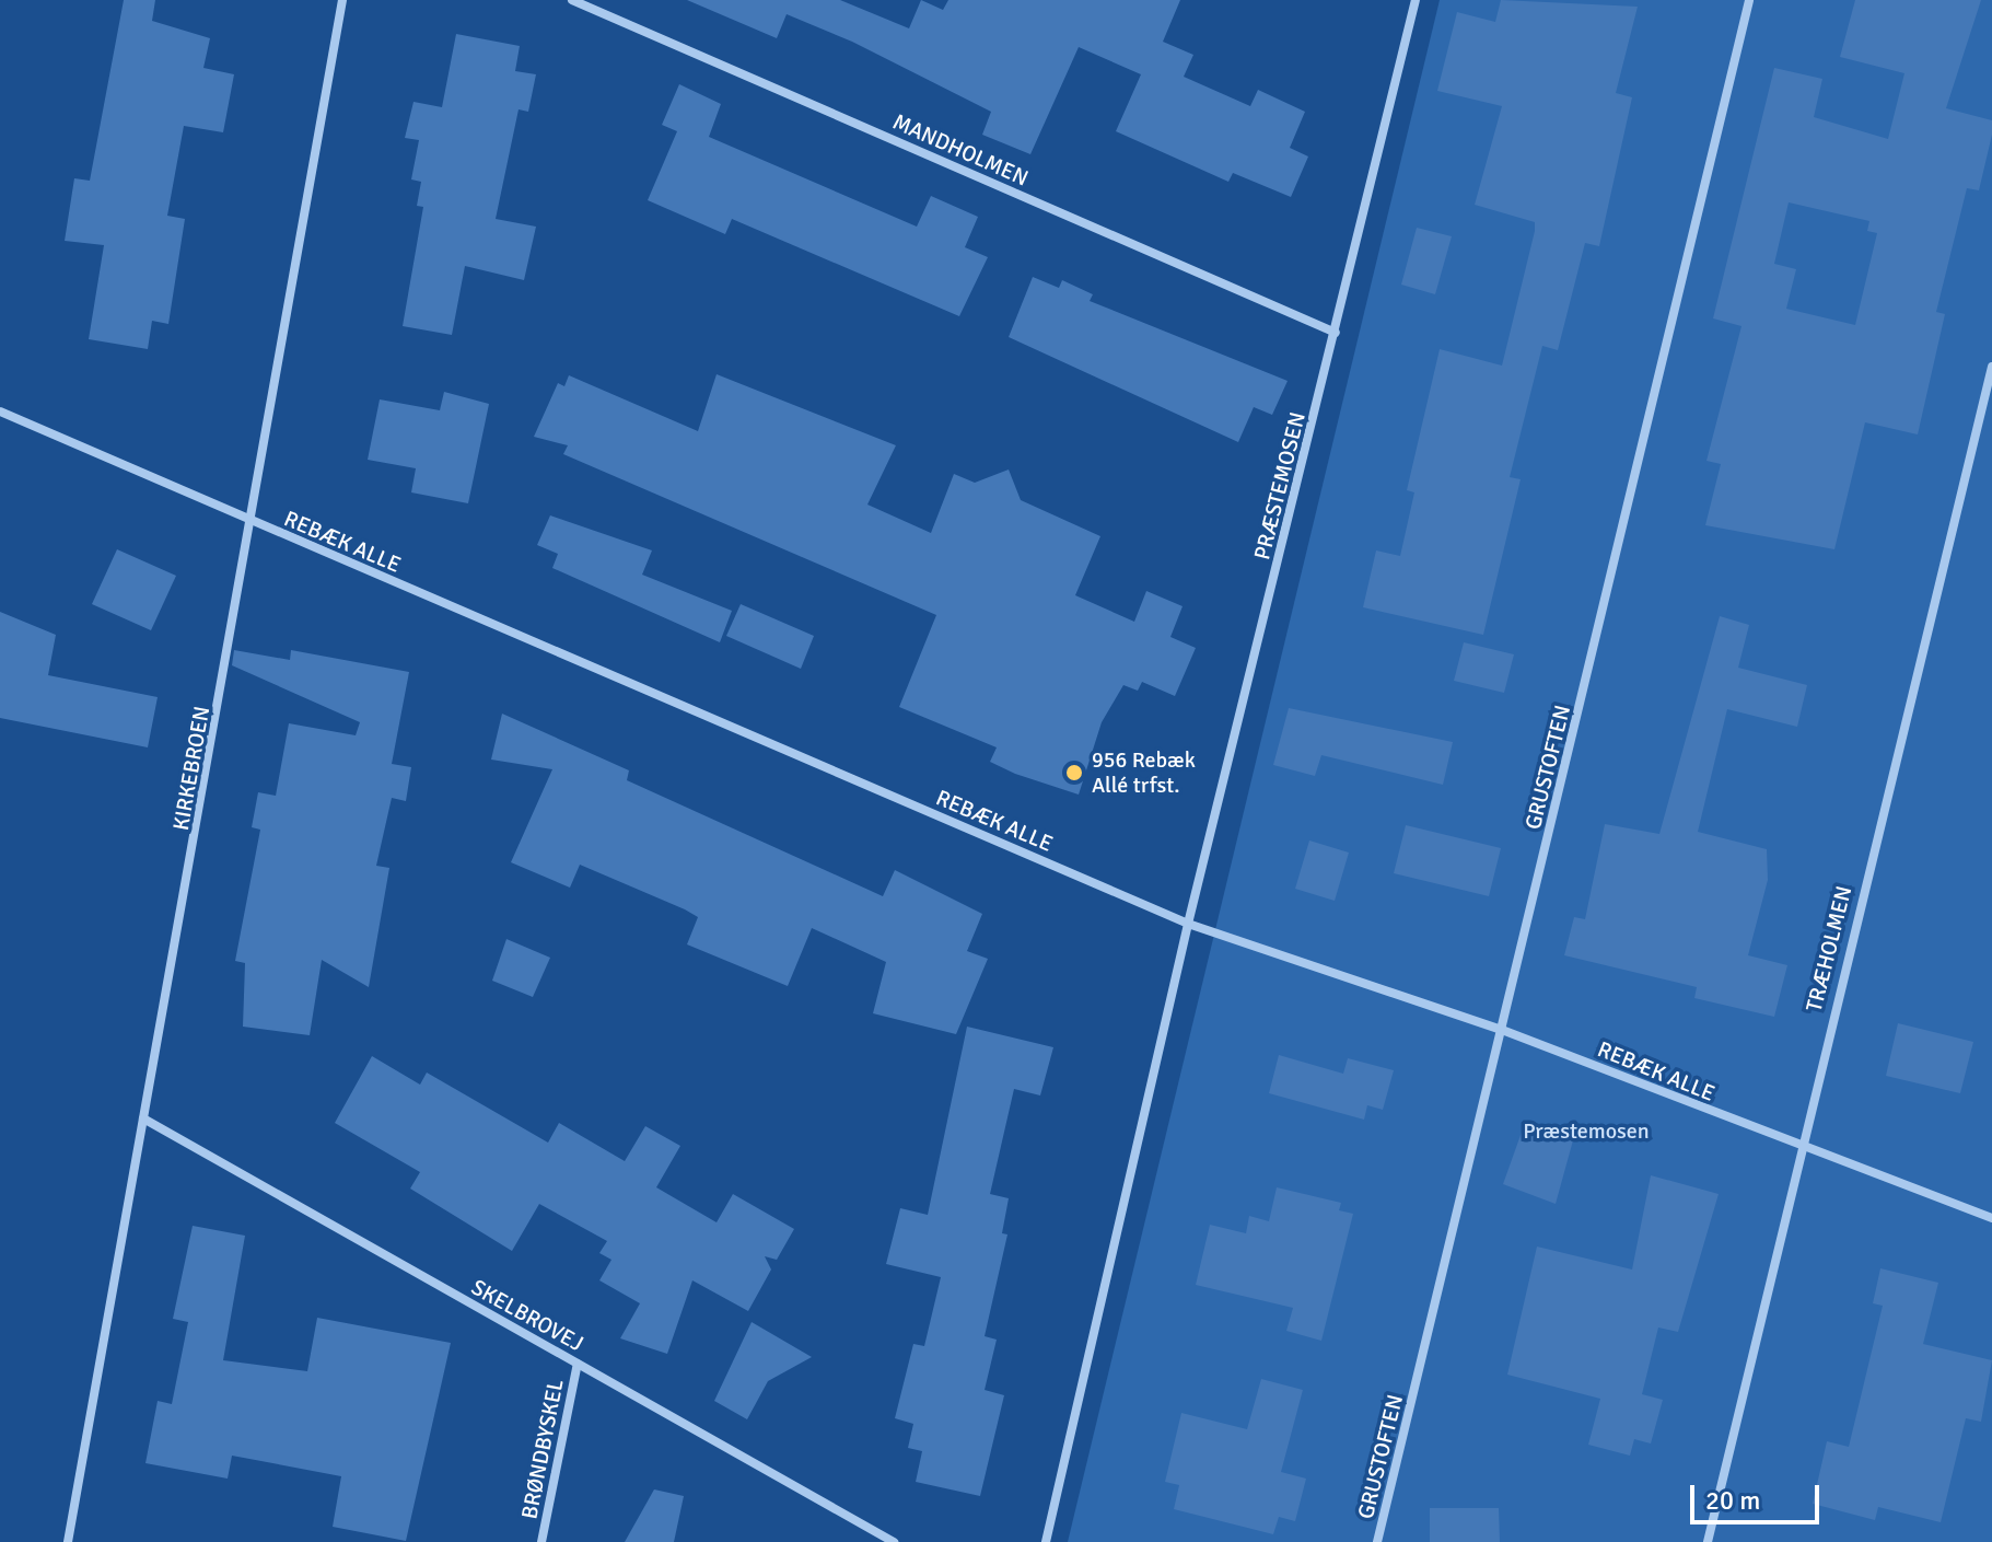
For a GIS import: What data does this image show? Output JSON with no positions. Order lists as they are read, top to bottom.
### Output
{
  "streets": {
    "street": [
      "MANDHOLMEN",
      "PRÆSTEMOSEN",
      "REBÆK ALLE",
      "GRUSTOFTEN",
      "KIRKEBROEN",
      "TRÆHOLMEN",
      "SKELBROVEJ",
      "BRØNDBYSKEL"
    ]
  },
  "crossings": [
    ["MANDHOLMEN", "PRÆSTEMOSEN"],
    ["PRÆSTEMOSEN", "REBÆK ALLE"],
    ["REBÆK ALLE", "GRUSTOFTEN"],
    ["REBÆK ALLE", "KIRKEBROEN"],
    ["REBÆK ALLE", "TRÆHOLMEN"],
    ["KIRKEBROEN", "SKELBROVEJ"],
    ["SKELBROVEJ", "BRØNDBYSKEL"]
  ],
  "parks": ["Præstemosen"],
  "places": ["956 Rebæk Allé trfst."],
  "scale_bar": "20 m"
}
